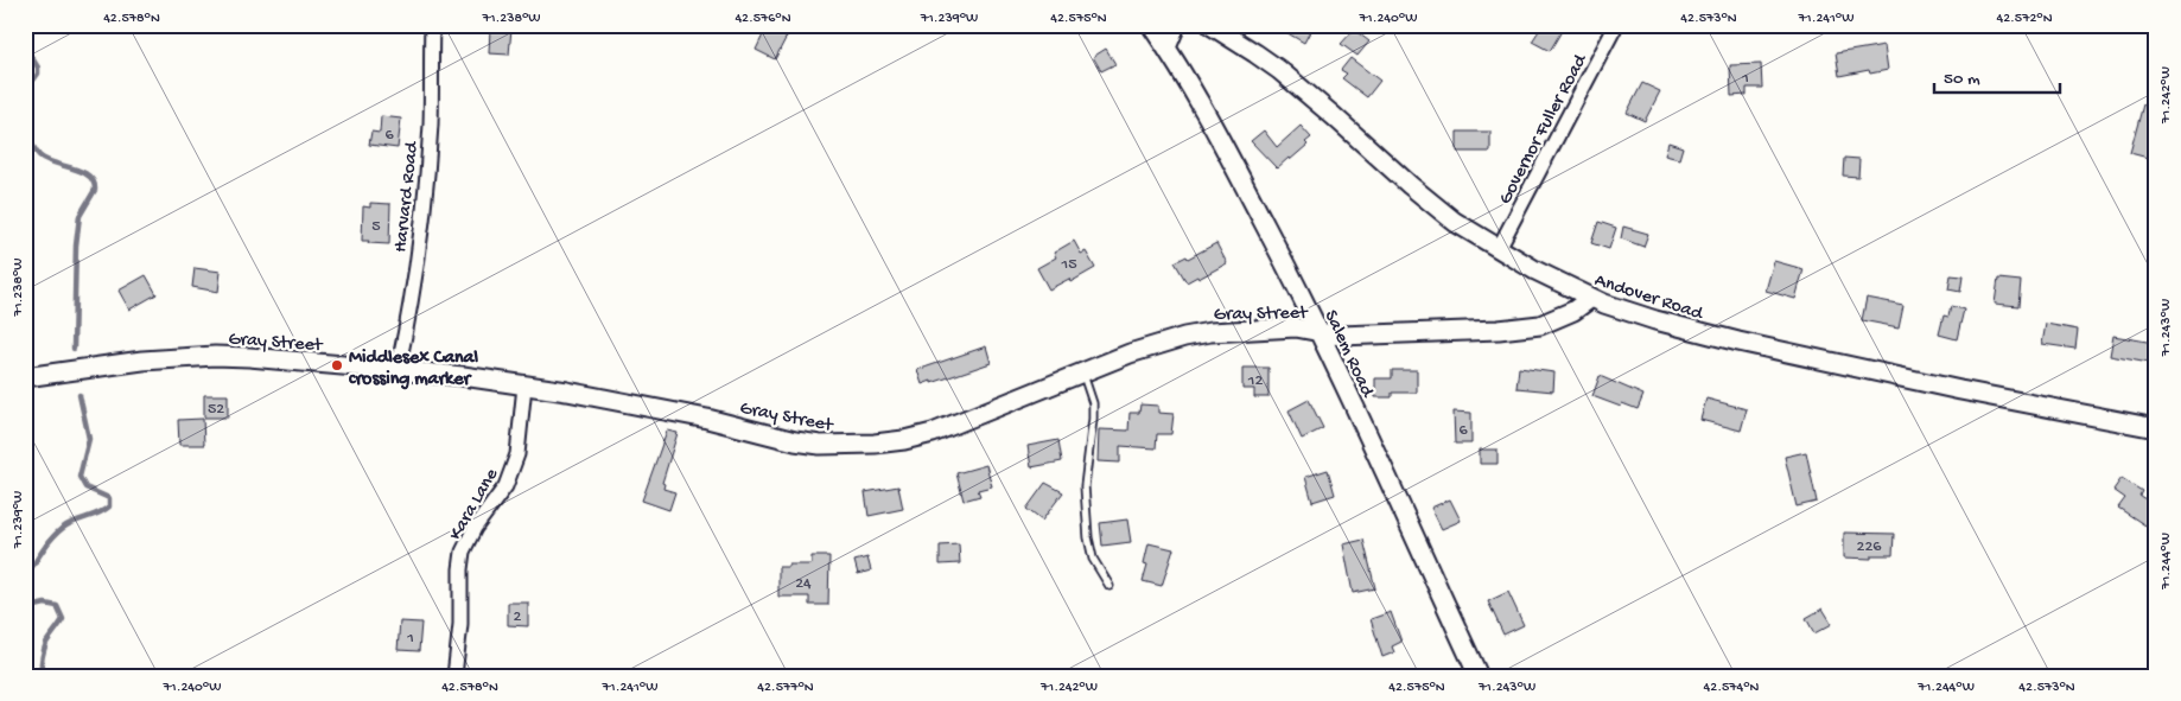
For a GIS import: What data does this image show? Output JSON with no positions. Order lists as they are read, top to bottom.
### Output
{
  "streets": {
    "main road": ["Andover Road", "Gray Street", "Salem Road"],
    "street": ["Governor Fuller Road", "Harvard Road", "Kara Lane"]
  },
  "crossings": [
    ["Governor Fuller Road", "Andover Road"],
    ["Harvard Road", "Gray Street"],
    ["Andover Road", "Gray Street"],
    ["Gray Street", "Salem Road"],
    ["Gray Street", "Kara Lane"]
  ],
  "places": ["Middlesex Canal crossing marker"],
  "house_numbers": [
    "1",
    "6",
    "5",
    "15",
    "12",
    "52",
    "6",
    "226",
    "24",
    "2",
    "1"
  ],
  "scale_bar": "50 m",
  "coordinates": [
    "42.578°N",
    "71.238°W",
    "42.576°N",
    "71.239°W",
    "42.575°N",
    "71.240°W",
    "42.573°N",
    "71.241°W",
    "42.572°N",
    "71.242°W",
    "71.243°W",
    "71.244°W",
    "42.577°N",
    "42.574°N"
  ]
}
